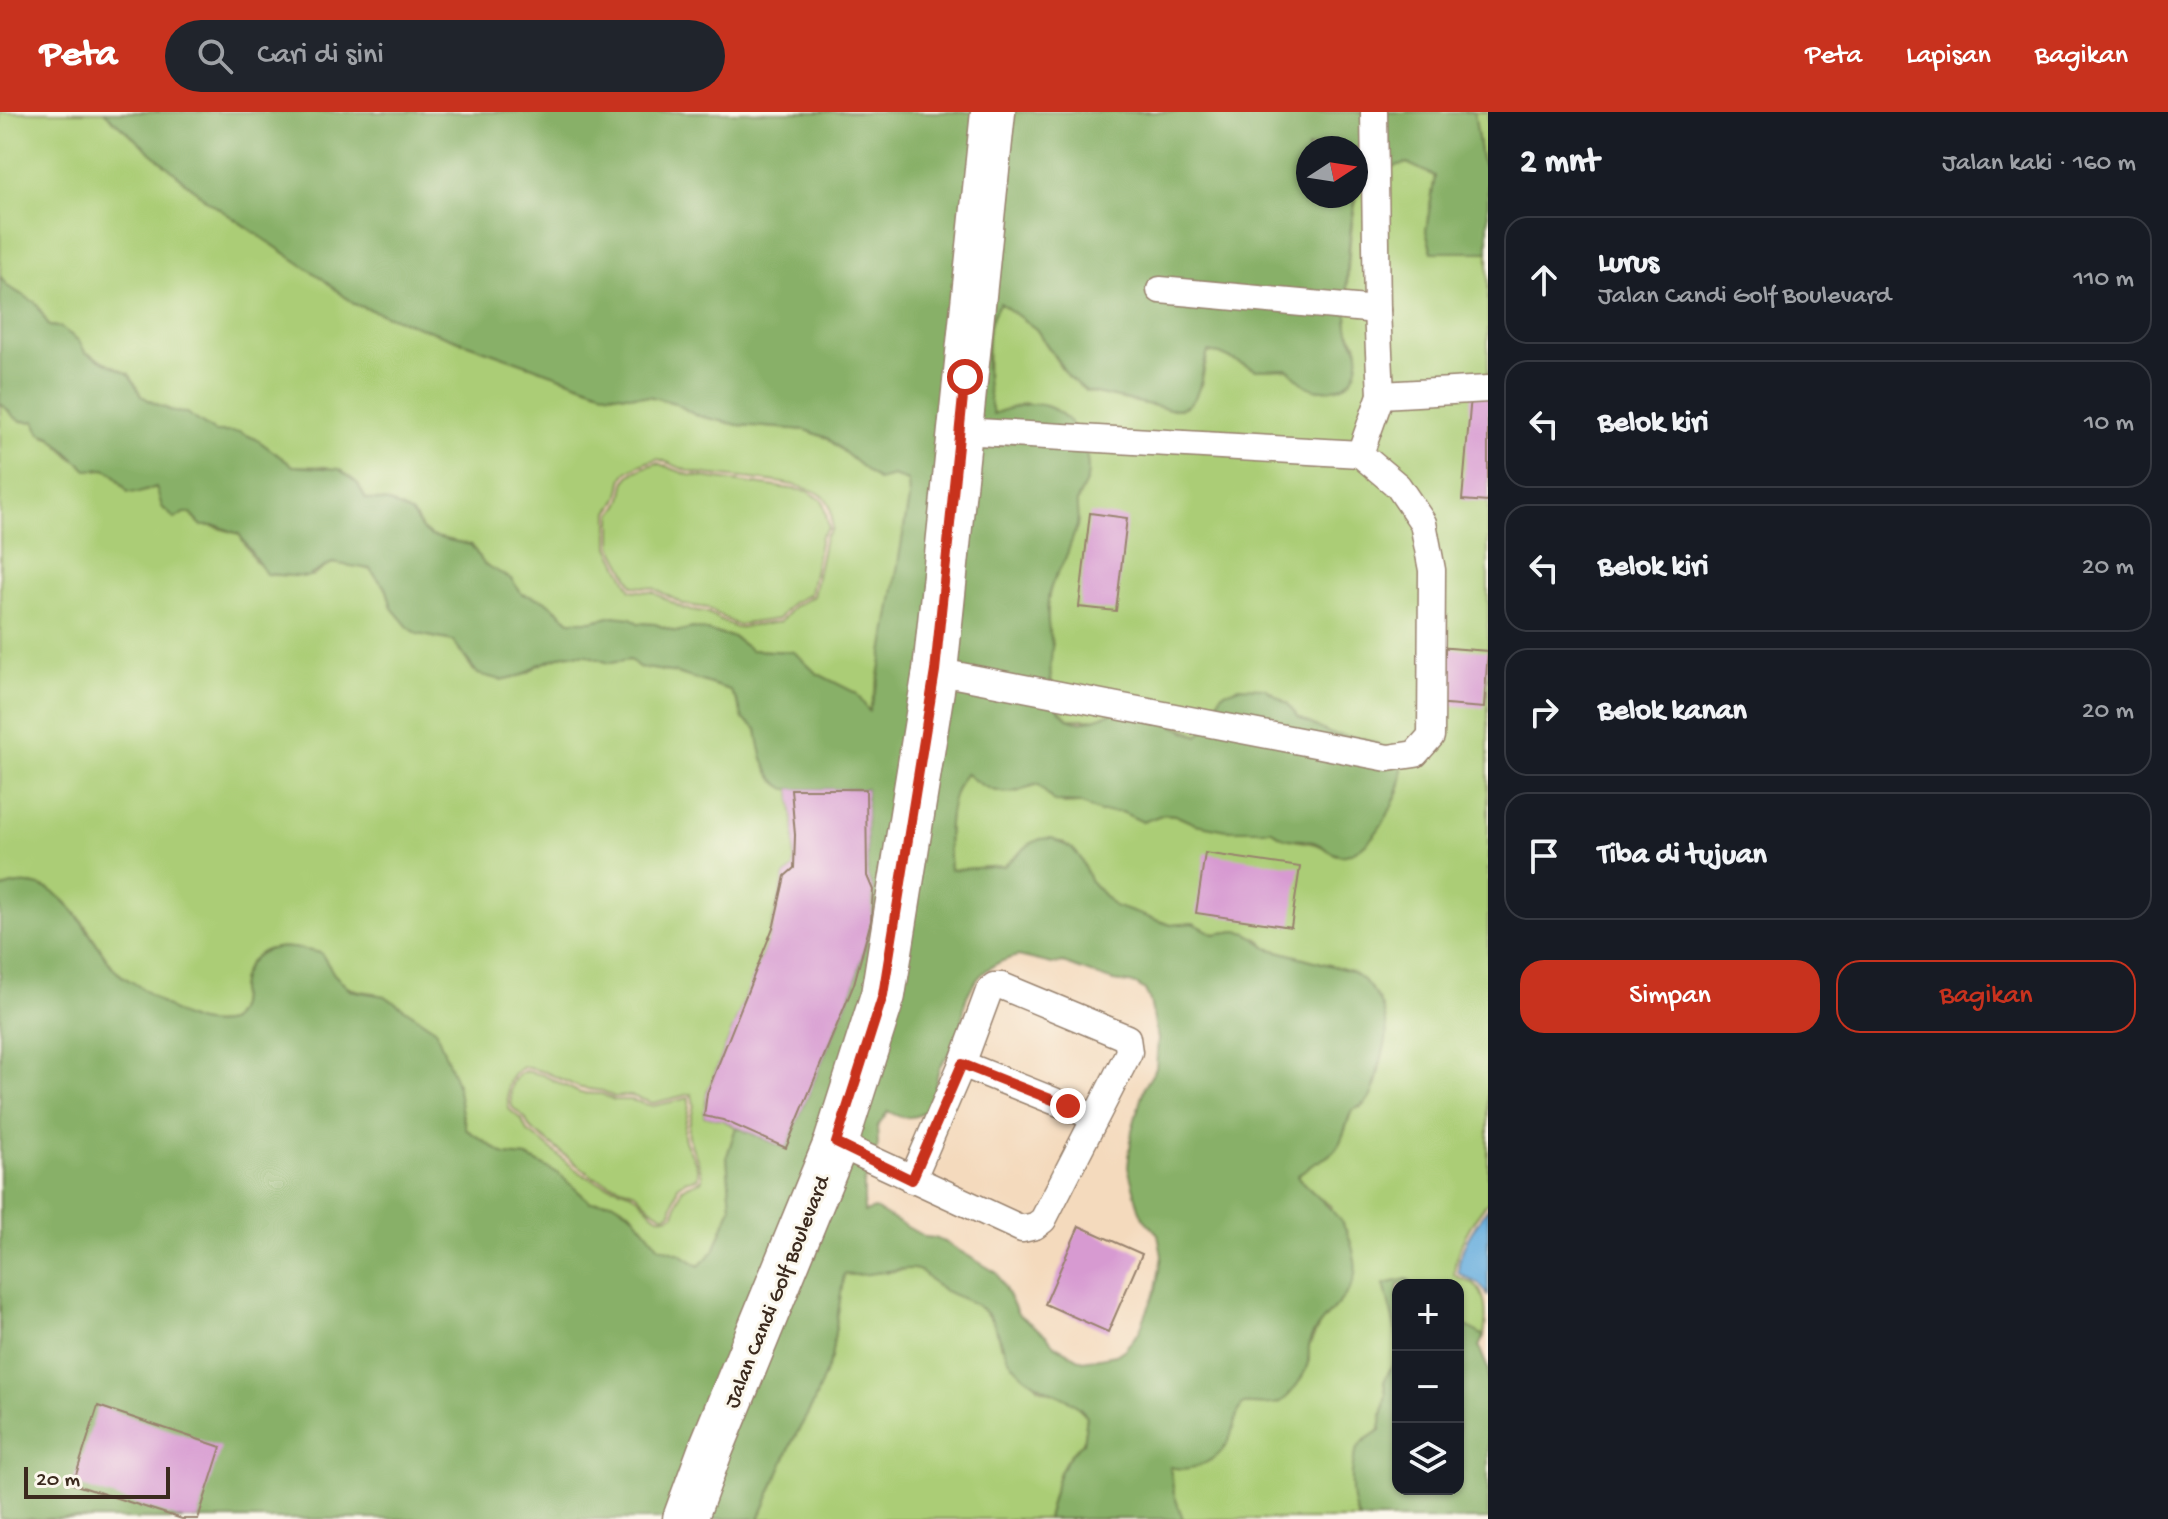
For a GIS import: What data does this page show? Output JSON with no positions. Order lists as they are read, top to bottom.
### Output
{
  "streets": {
    "street": ["Jalan Candi Golf Boulevard"]
  },
  "scale_bar": "20 m",
  "north": "right",
  "page": {
    "header": "Peta",
    "search": "Cari di sini",
    "nav": ["Peta", "Lapisan", "Bagikan"],
    "heading": ["2 mnt", "Jalan kaki · 160 m"],
    "list": [
      ["Lurus", "Jalan Candi Golf Boulevard", "110 m"],
      ["Belok kiri", "10 m"],
      ["Belok kiri", "20 m"],
      ["Belok kanan", "20 m"],
      "Tiba di tujuan"
    ],
    "buttons": ["Simpan", "Bagikan"],
    "map_buttons": ["+", "−"],
    "scale": "20 m"
  }
}
